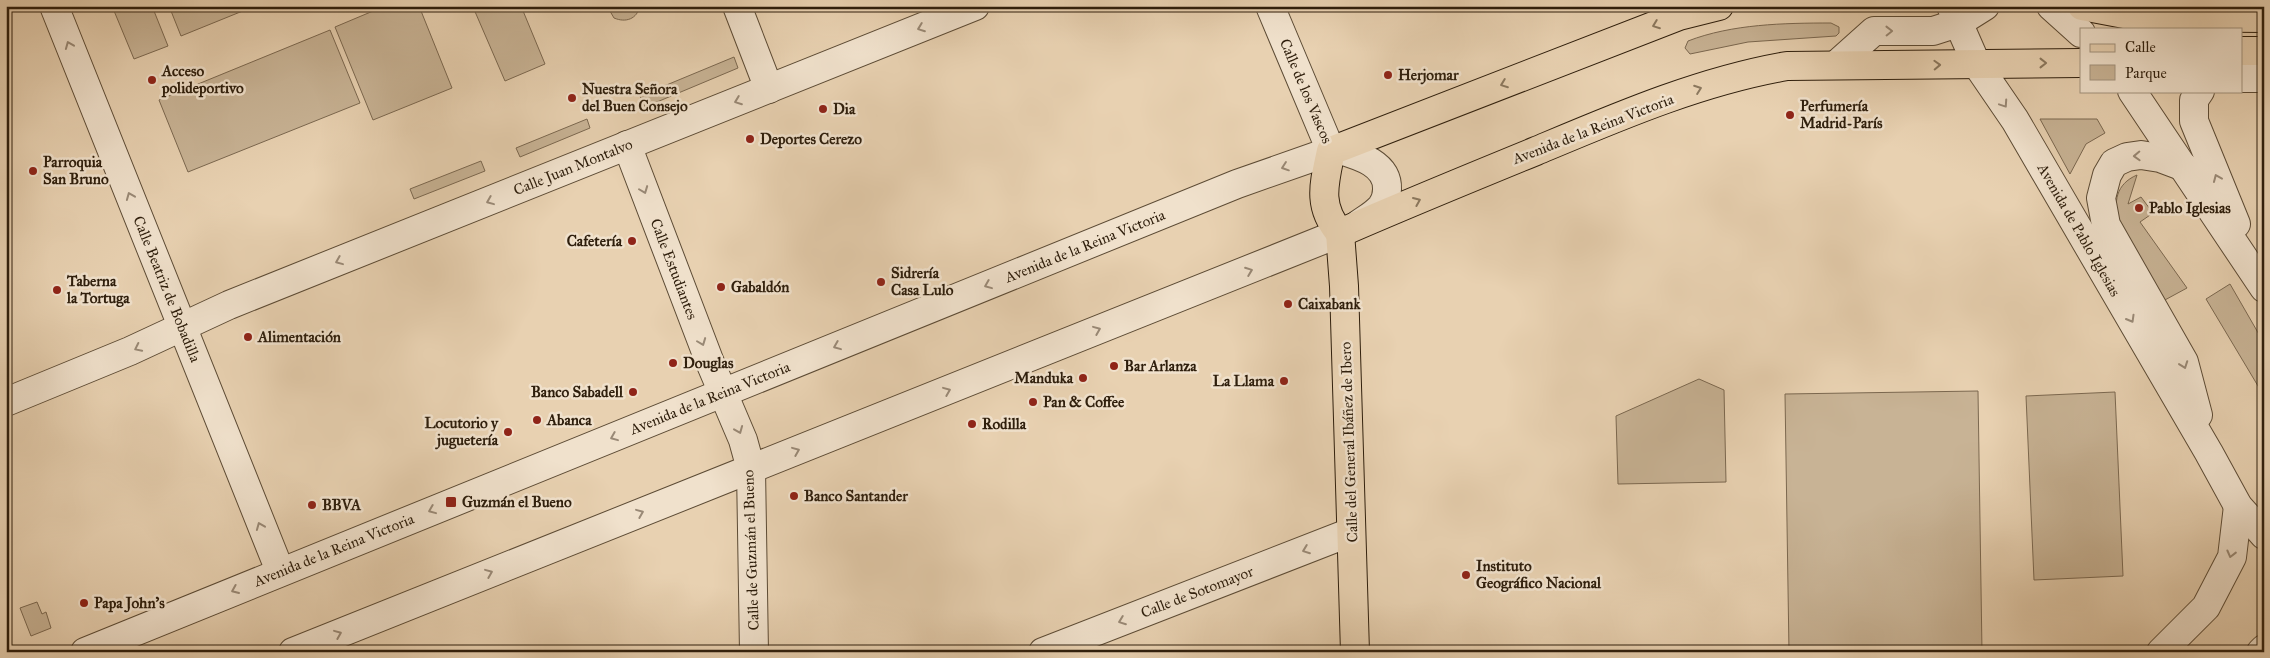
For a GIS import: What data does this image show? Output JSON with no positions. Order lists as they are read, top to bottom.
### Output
{
  "streets": {
    "main road": ["Calle de los Vascos", "Avenida de la Reina Victoria", "Calle del General Ibáñez de Ibero"],
    "street": [
      "Calle Juan Montalvo",
      "Avenida de Pablo Iglesias",
      "Calle Estudiantes",
      "Calle Beatriz de Bobadilla",
      "Calle de Guzmán el Bueno",
      "Calle de Sotomayor"
    ]
  },
  "crossings": [
    ["Calle de los Vascos", "Avenida de la Reina Victoria"],
    ["Calle de los Vascos", "Calle del General Ibáñez de Ibero"],
    ["Avenida de la Reina Victoria", "Avenida de Pablo Iglesias"],
    ["Avenida de la Reina Victoria", "Calle Estudiantes"],
    ["Avenida de la Reina Victoria", "Calle Beatriz de Bobadilla"],
    ["Avenida de la Reina Victoria", "Calle del General Ibáñez de Ibero"],
    ["Avenida de la Reina Victoria", "Calle de Guzmán el Bueno"],
    ["Calle Juan Montalvo", "Calle Estudiantes"],
    ["Calle Juan Montalvo", "Calle Beatriz de Bobadilla"],
    ["Calle Estudiantes", "Calle de Guzmán el Bueno"],
    ["Calle del General Ibáñez de Ibero", "Calle de Sotomayor"]
  ],
  "one_way": [
    "Calle Juan Montalvo",
    "Calle Estudiantes",
    "Calle Beatriz de Bobadilla",
    "Calle de Sotomayor"
  ],
  "places": {
    "other": [
      "Herjomar",
      "Acceso polideportivo",
      "Nuestra Señora del Buen Consejo",
      "Dia",
      "Perfumería Madrid-París",
      "Deportes Cerezo",
      "Parroquia San Bruno",
      "Pablo Iglesias",
      "Cafetería",
      "Sidrería Casa Lulo",
      "Gabaldón",
      "Taberna la Tortuga",
      "Caixabank",
      "Alimentación",
      "Douglas",
      "Bar Arlanza",
      "Manduka",
      "La Llama",
      "Banco Sabadell",
      "Pan & Coffee",
      "Abanca",
      "Rodilla",
      "Locutorio y juguetería",
      "Banco Santander",
      "BBVA",
      "Instituto Geográfico Nacional",
      "Papa John's"
    ],
    "transit": ["Guzmán el Bueno"]
  },
  "legend": ["Calle", "Parque"]
}
